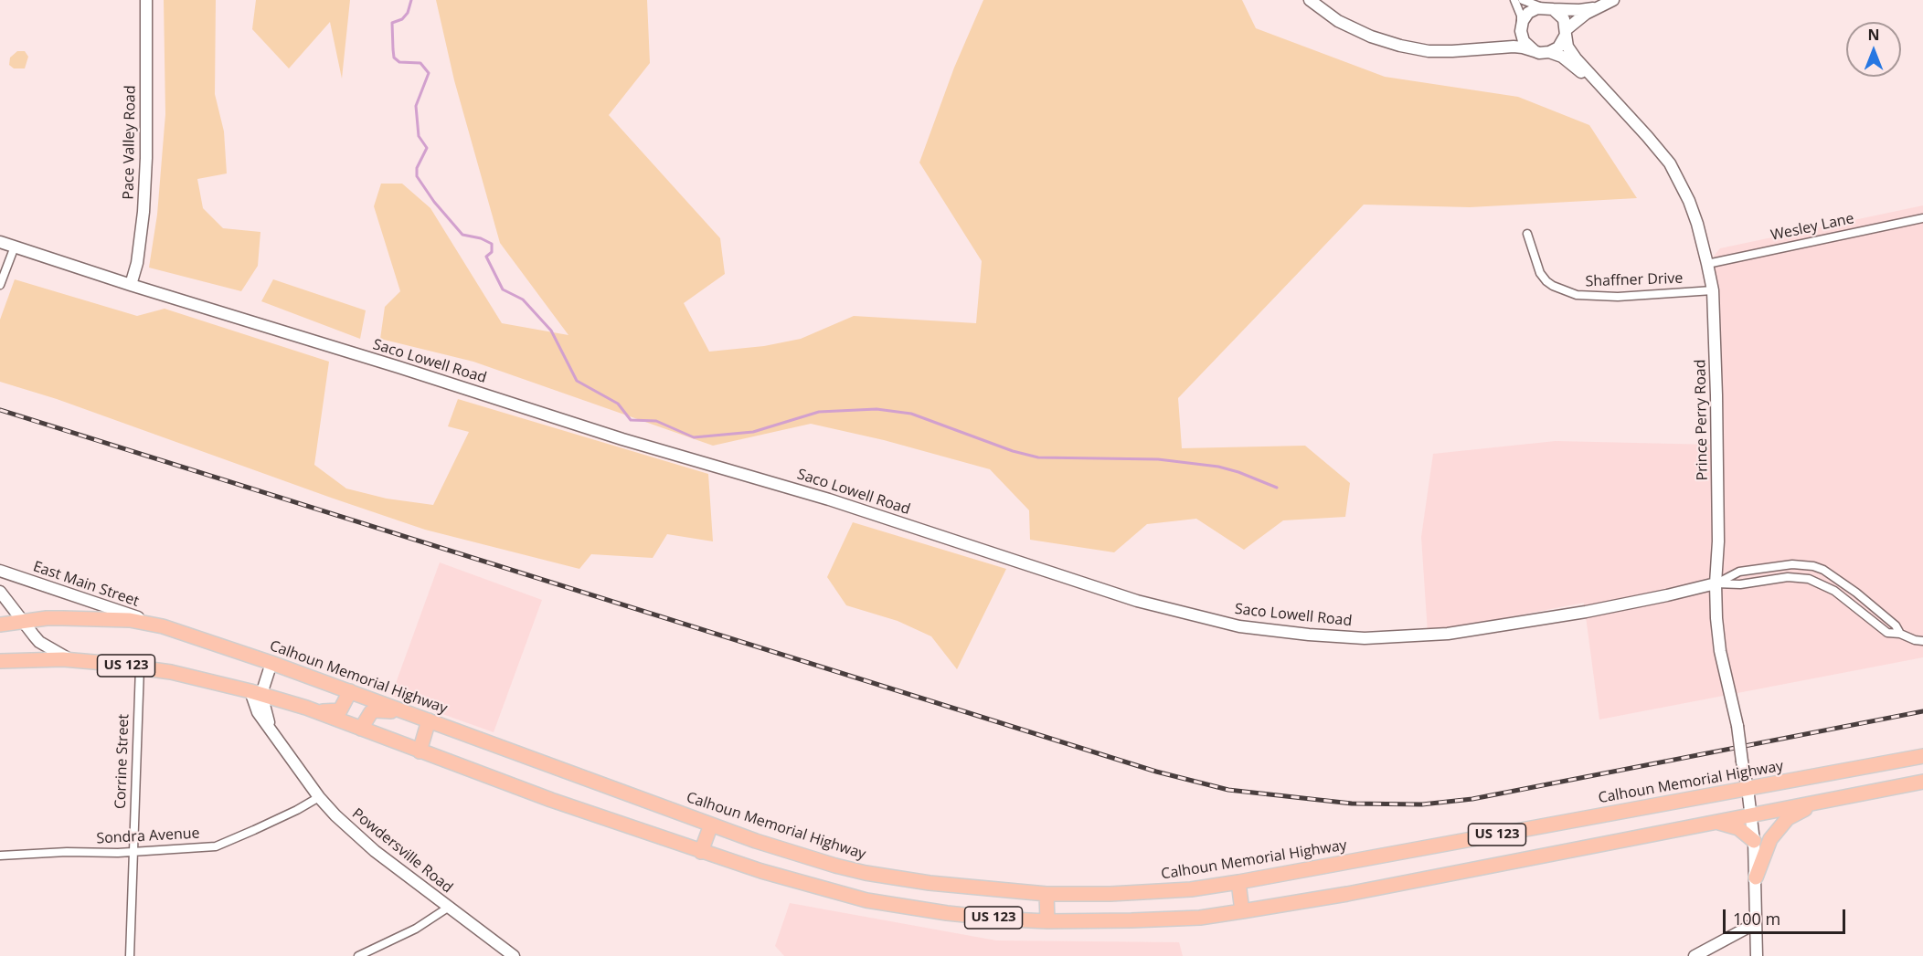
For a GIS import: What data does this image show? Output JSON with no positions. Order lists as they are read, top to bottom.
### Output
{
  "streets": {
    "highway": ["US 123", "Calhoun Memorial Highway"],
    "street": [
      "Pace Valley Road",
      "Wesley Lane",
      "Shaffner Drive",
      "Saco Lowell Road",
      "Prince Perry Road",
      "East Main Street",
      "Corrine Street",
      "Sondra Avenue",
      "Powdersville Road"
    ]
  },
  "crossings": [
    ["Pace Valley Road", "Saco Lowell Road"],
    ["Wesley Lane", "Prince Perry Road"],
    ["Shaffner Drive", "Prince Perry Road"],
    ["Saco Lowell Road", "Prince Perry Road"],
    ["Prince Perry Road", "US 123"],
    ["Prince Perry Road", "Calhoun Memorial Highway"],
    ["East Main Street", "Calhoun Memorial Highway"],
    ["US 123", "Corrine Street"],
    ["US 123", "Powdersville Road"],
    ["Corrine Street", "Sondra Avenue"],
    ["Sondra Avenue", "Powdersville Road"]
  ],
  "scale_bar": "100 m",
  "north": "top"
}
